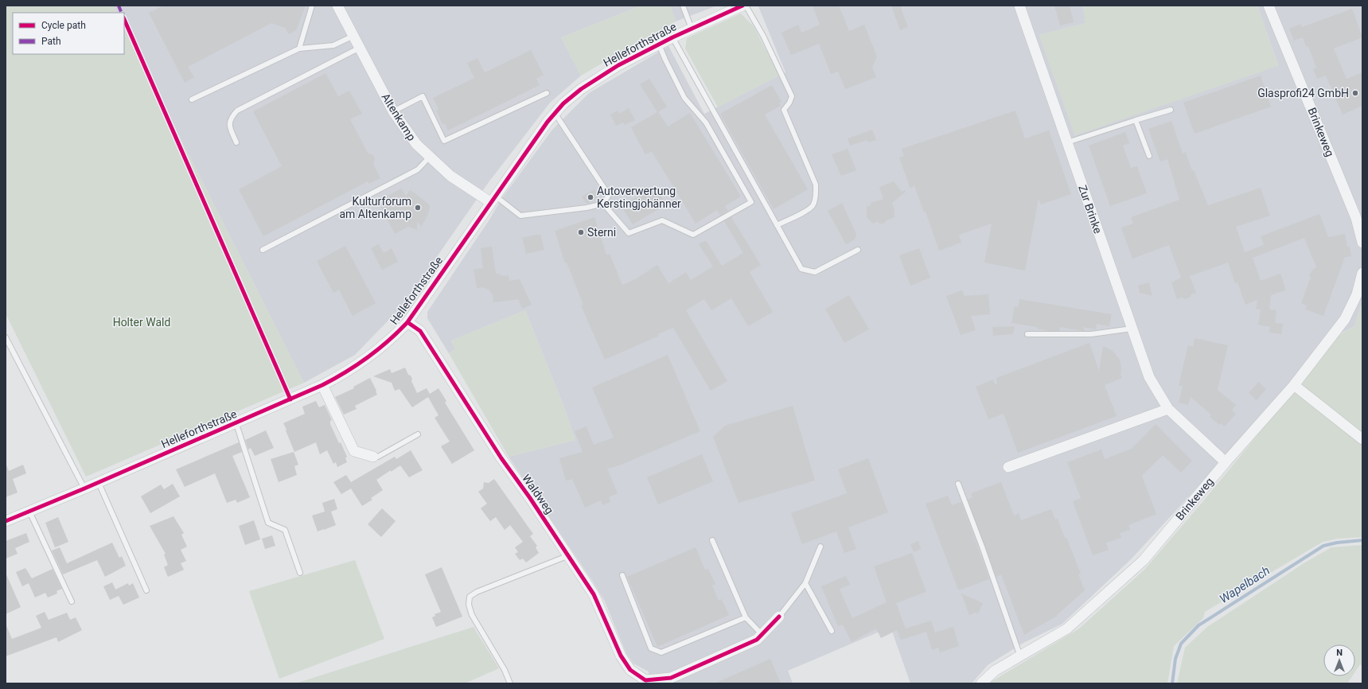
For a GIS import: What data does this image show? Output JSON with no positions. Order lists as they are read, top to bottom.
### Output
{
  "streets": {
    "street": [
      "Helleforthstraße",
      "Altenkamp",
      "Brinkeweg",
      "Zur Brinke",
      "Waldweg"
    ]
  },
  "crossings": [
    ["Helleforthstraße", "Altenkamp"],
    ["Helleforthstraße", "Waldweg"],
    ["Brinkeweg", "Zur Brinke"]
  ],
  "water": ["Wapelbach"],
  "parks": ["Holter Wald"],
  "places": [
    "Glasprofi24 GmbH",
    "Autoverwertung Kerstingjohänner",
    "Kulturforum am Altenkamp",
    "Sterni"
  ],
  "legend": ["Cycle path", "Path"],
  "north": "top"
}
